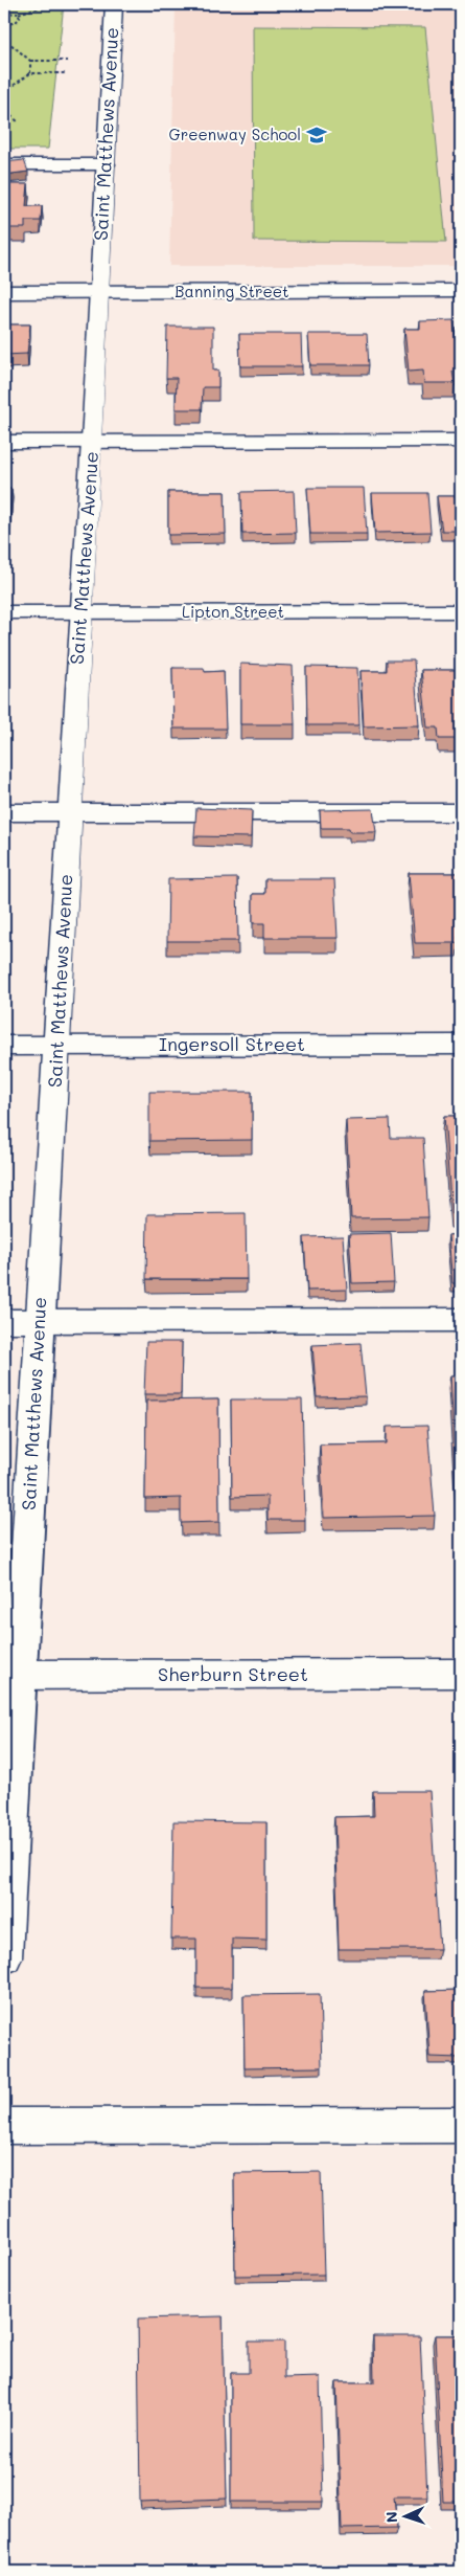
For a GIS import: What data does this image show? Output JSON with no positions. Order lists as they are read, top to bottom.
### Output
{
  "streets": {
    "street": [
      "Saint Matthews Avenue",
      "Banning Street",
      "Lipton Street",
      "Ingersoll Street",
      "Sherburn Street"
    ]
  },
  "crossings": [
    ["Saint Matthews Avenue", "Banning Street"],
    ["Saint Matthews Avenue", "Lipton Street"],
    ["Saint Matthews Avenue", "Ingersoll Street"],
    ["Saint Matthews Avenue", "Sherburn Street"]
  ],
  "places": {
    "school or university": ["Greenway School"]
  },
  "north": "left"
}
